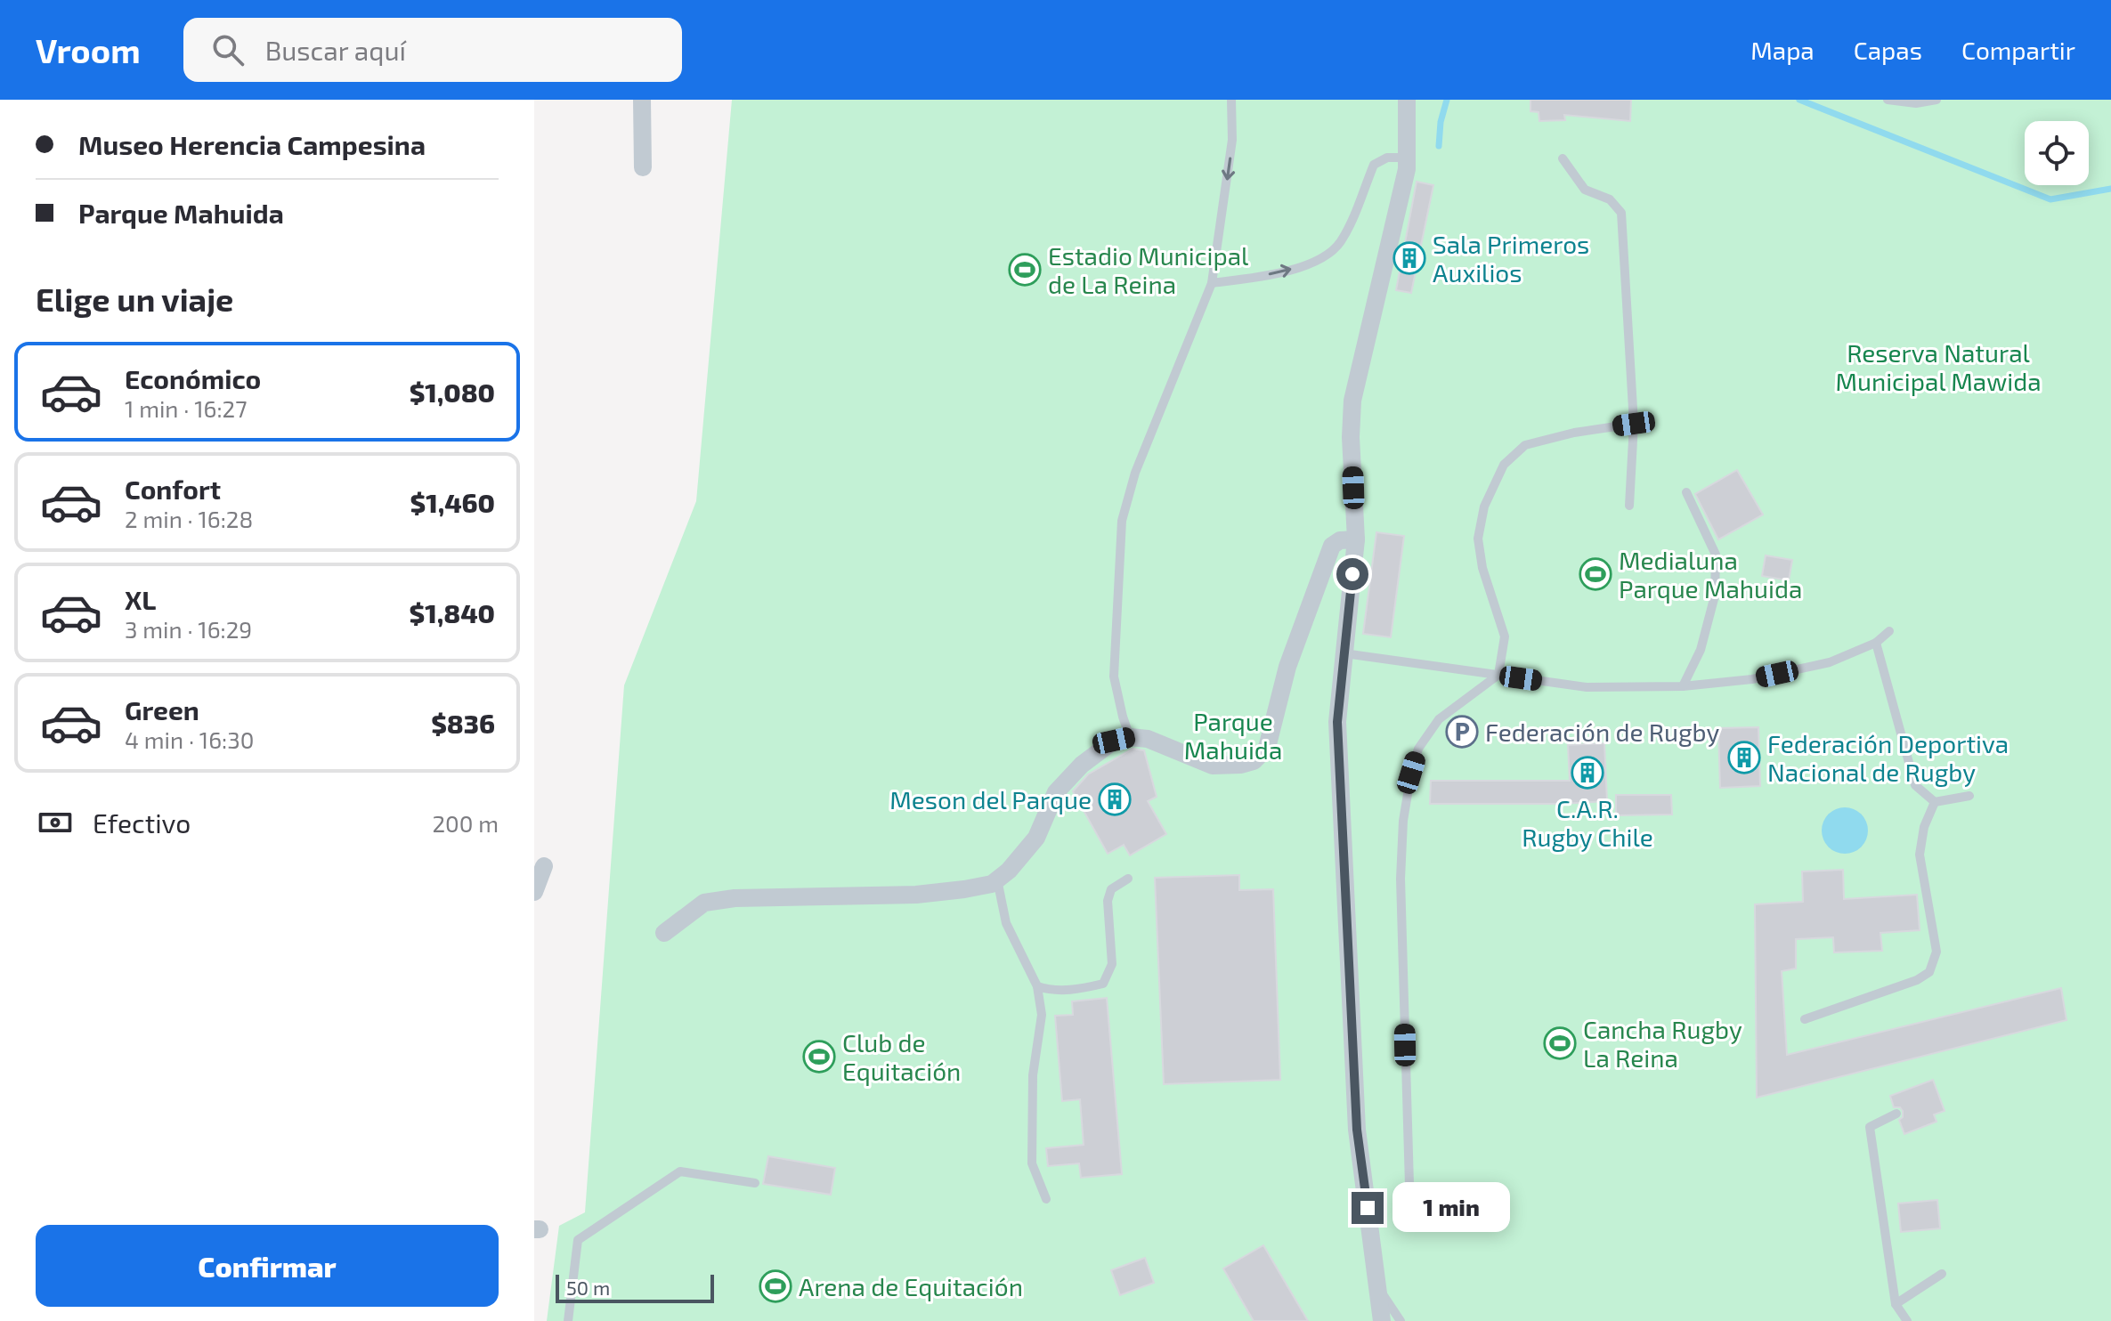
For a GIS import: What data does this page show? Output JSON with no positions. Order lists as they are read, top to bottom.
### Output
{
  "parks": ["Reserva Natural Municipal Mawida", "Parque Mahuida"],
  "places": {
    "building": [
      "Sala Primeros Auxilios",
      "Federación Deportiva Nacional de Rugby",
      "C.A.R. Rugby Chile",
      "Meson del Parque"
    ],
    "sports": [
      "Estadio Municipal de La Reina",
      "Medialuna Parque Mahuida",
      "Cancha Rugby La Reina",
      "Club de Equitación",
      "Arena de Equitación"
    ],
    "parking": ["Federación de Rugby"]
  },
  "scale_bar": "50 m",
  "page": {
    "header": "Vroom",
    "search": "Buscar aquí",
    "nav": ["Mapa", "Capas", "Compartir"],
    "banner": ["Museo Herencia Campesina", "Parque Mahuida"],
    "heading": "Elige un viaje",
    "list": [
      {
        "name": "Económico",
        "note": "1 min · 16:27",
        "value": "$1,080"
      },
      {
        "name": "Confort",
        "note": "2 min · 16:28",
        "value": "$1,460"
      },
      {
        "name": "XL",
        "note": "3 min · 16:29",
        "value": "$1,840"
      },
      {
        "name": "Green",
        "note": "4 min · 16:30",
        "value": "$836"
      }
    ],
    "pay": ["Efectivo", "200 m"],
    "bubble": "1 min",
    "buttons": "Confirmar",
    "scale": "50 m"
  }
}
